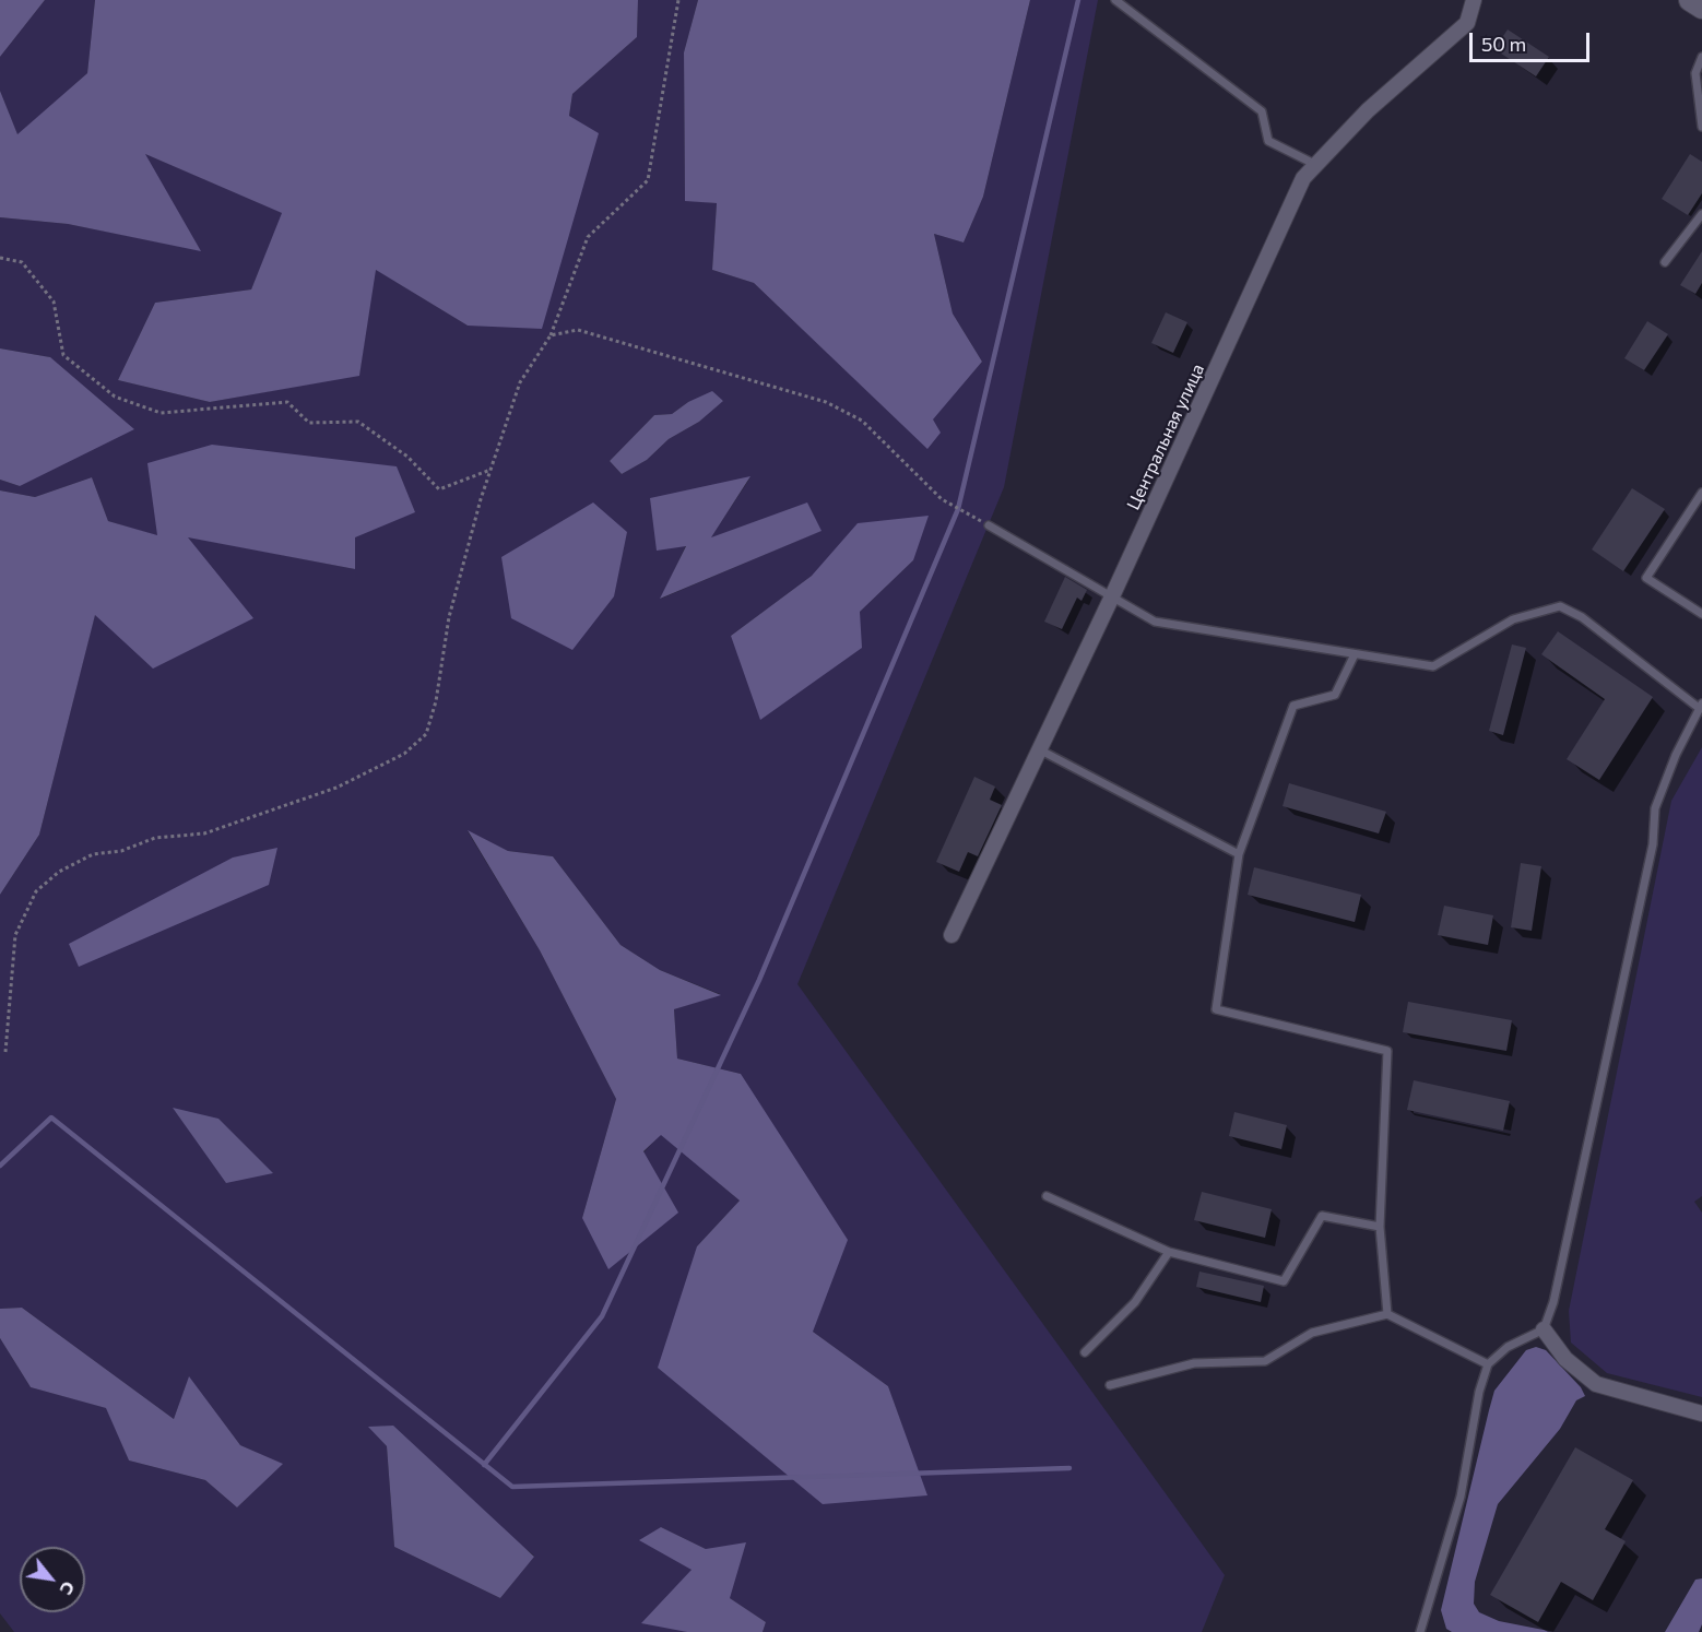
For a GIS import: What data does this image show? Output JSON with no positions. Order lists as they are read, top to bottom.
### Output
{
  "streets": {
    "street": ["Центральная улица"]
  },
  "scale_bar": "50 m",
  "north": "bottom right"
}
